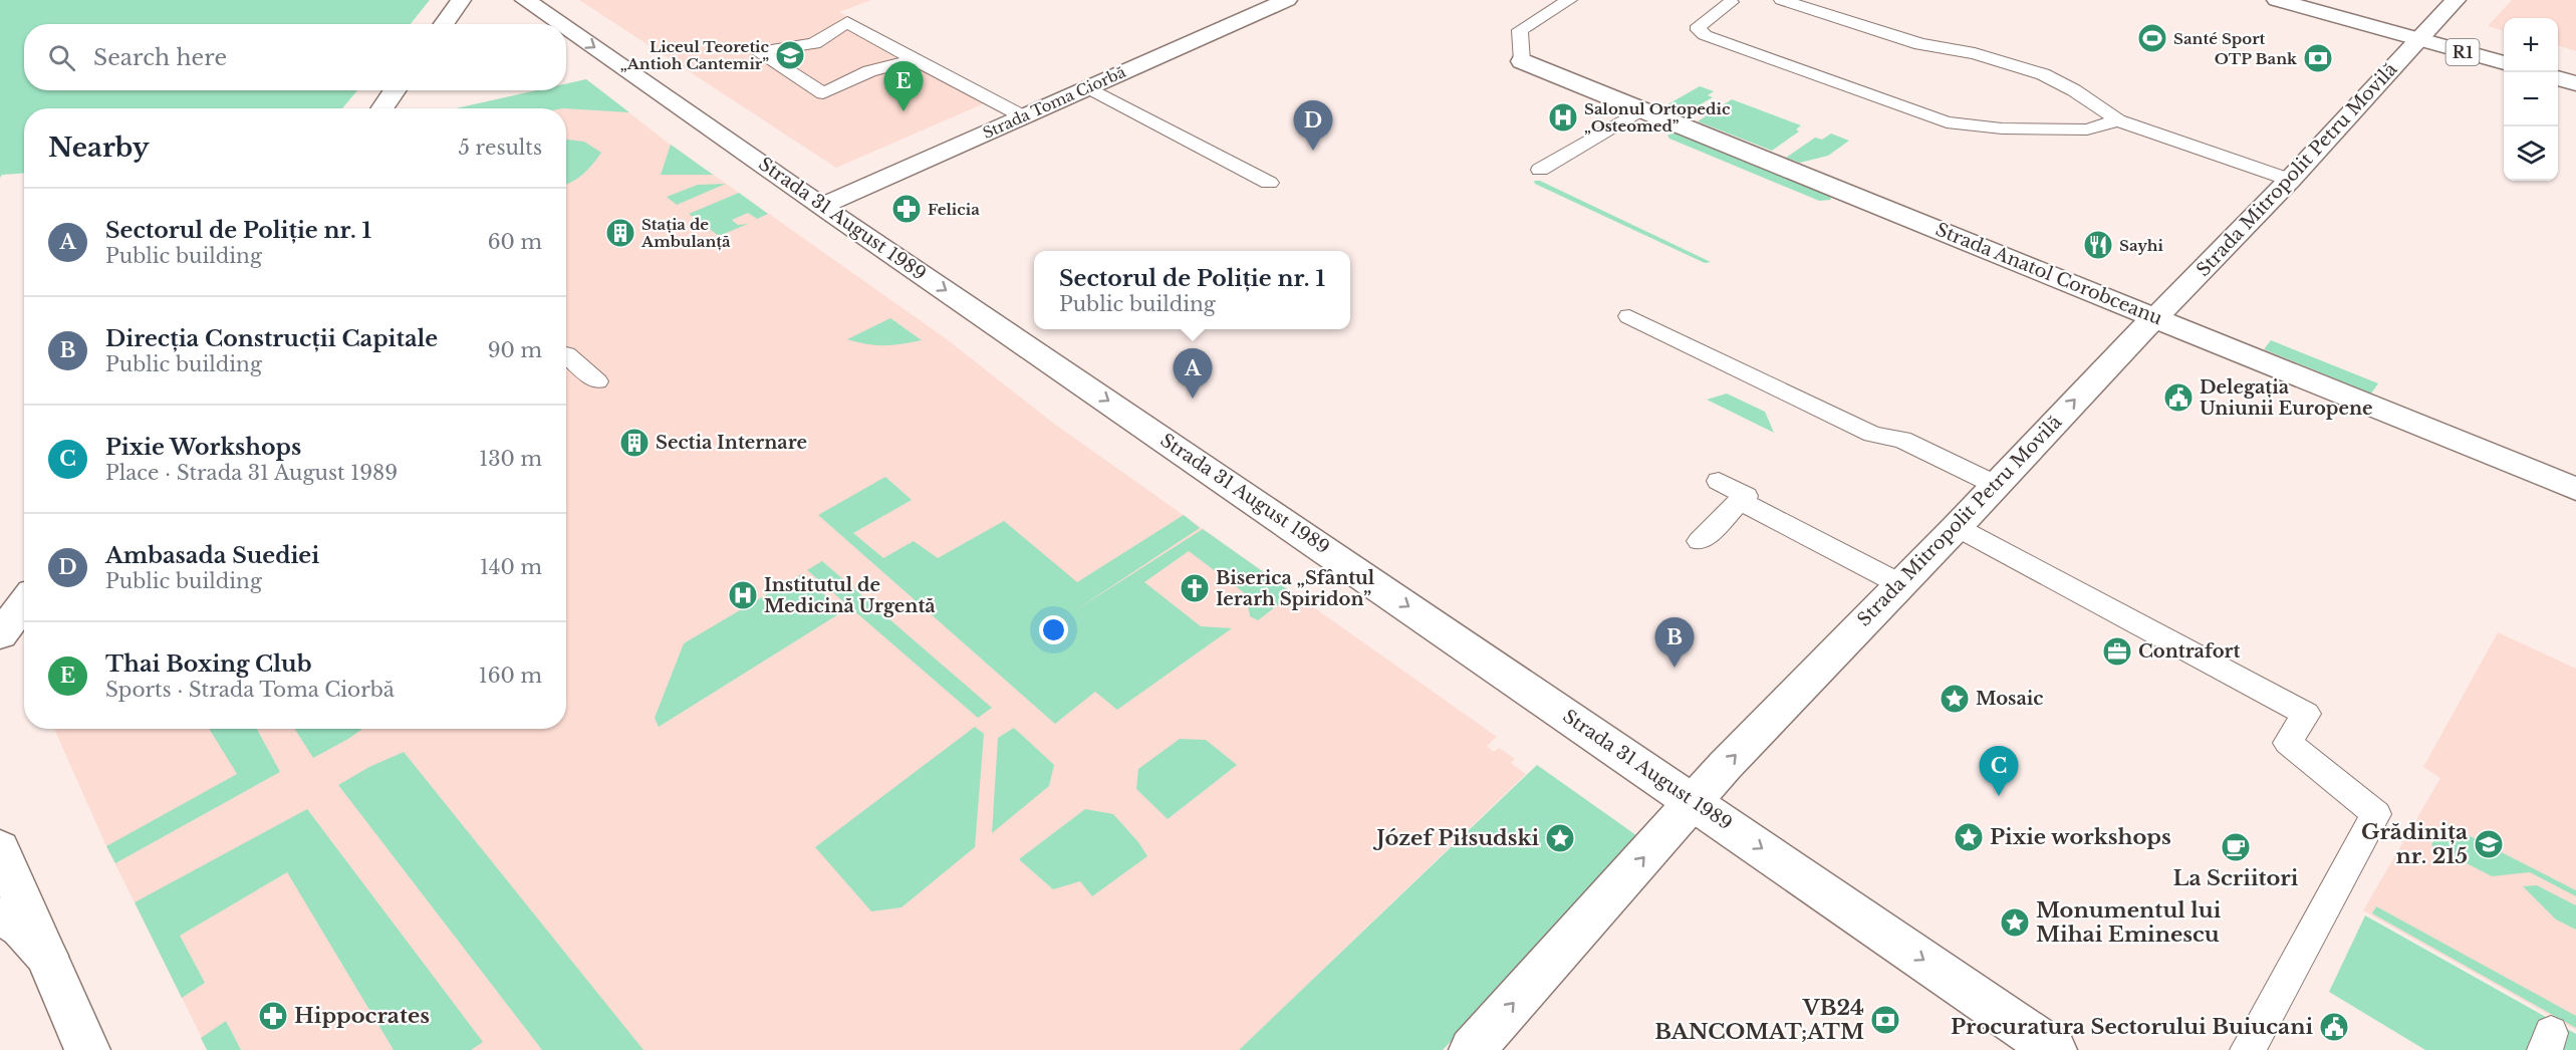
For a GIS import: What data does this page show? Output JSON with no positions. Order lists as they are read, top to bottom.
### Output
{
  "streets": {
    "street": [
      "R1",
      "Strada Toma Ciorbă",
      "Strada Mitropolit Petru Movilă",
      "Strada 31 August 1989",
      "Strada Anatol Corobceanu"
    ]
  },
  "crossings": [
    ["R1", "Strada Mitropolit Petru Movilă"],
    ["Strada Toma Ciorbă", "Strada 31 August 1989"],
    ["Strada Mitropolit Petru Movilă", "Strada 31 August 1989"],
    ["Strada Mitropolit Petru Movilă", "Strada Anatol Corobceanu"]
  ],
  "one_way": ["Strada Mitropolit Petru Movilă", "Strada 31 August 1989"],
  "places": {
    "sports": ["Santé Sport"],
    "school or university": ["Liceul Teoretic „Antioh Cantemir”", "Grădinița nr. 215"],
    "bank": ["OTP Bank", "VB24 BANCOMAT;ATM"],
    "hospital": ["Salonul Ortopedic „Osteomed”", "Institutul de Medicină Urgentă"],
    "pharmacy": ["Felicia", "Hippocrates"],
    "building": ["Stația de Ambulanță", "Sectia Internare"],
    "restaurant": ["Sayhi"],
    "public building": ["Delegația Uniunii Europene", "Procuratura Sectorului Buiucani"],
    "church": ["Biserica „Sfântul Ierarh Spiridon”"],
    "office": ["Contrafort"],
    "place": [
      "Mosaic",
      "Pixie workshops",
      "Józef Piłsudski",
      "Monumentul lui Mihai Eminescu"
    ],
    "cafe": ["La Scriitori"]
  },
  "page": {
    "map_buttons": ["+", "−"],
    "search": "Search here",
    "pins": [
      "E",
      "D",
      "A",
      "B",
      "C"
    ],
    "heading": ["Nearby", "5 results"],
    "list": [
      {
        "mark": "A",
        "name": "Sectorul de Poliție nr. 1",
        "note": "Public building",
        "value": "60 m"
      },
      {
        "mark": "B",
        "name": "Direcția Construcții Capitale",
        "note": "Public building",
        "value": "90 m"
      },
      {
        "mark": "C",
        "name": "Pixie Workshops",
        "note": "Place · Strada 31 August 1989",
        "value": "130 m"
      },
      {
        "mark": "D",
        "name": "Ambasada Suediei",
        "note": "Public building",
        "value": "140 m"
      },
      {
        "mark": "E",
        "name": "Thai Boxing Club",
        "note": "Sports · Strada Toma Ciorbă",
        "value": "160 m"
      }
    ],
    "popup": ["Sectorul de Poliție nr. 1", "Public building"]
  }
}
